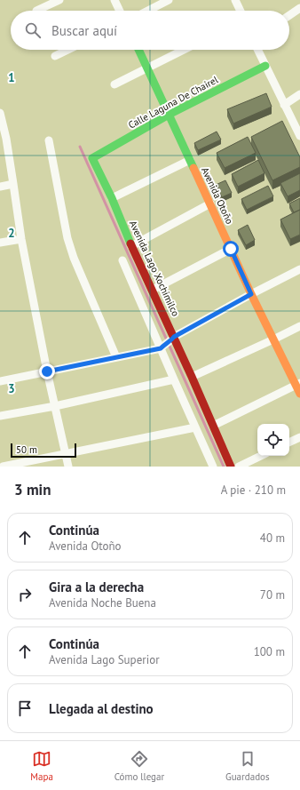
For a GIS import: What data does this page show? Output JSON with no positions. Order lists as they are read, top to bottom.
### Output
{
  "streets": {
    "street": ["Calle Laguna De Chairel", "Avenida Otoño", "Avenida Lago Xochimilco"]
  },
  "crossings": [
    ["Calle Laguna De Chairel", "Avenida Otoño"],
    ["Calle Laguna De Chairel", "Avenida Lago Xochimilco"]
  ],
  "scale_bar": "50 m",
  "page": {
    "search": "Buscar aquí",
    "scale": "50 m",
    "heading": ["3 min", "A pie · 210 m"],
    "list": [
      ["Continúa", "Avenida Otoño", "40 m"],
      ["Gira a la derecha", "Avenida Noche Buena", "70 m"],
      ["Continúa", "Avenida Lago Superior", "100 m"],
      "Llegada al destino"
    ],
    "nav": ["Mapa", "Cómo llegar", "Guardados"]
  },
  "grid": {
    "rows": ["1", "2", "3"]
  }
}
